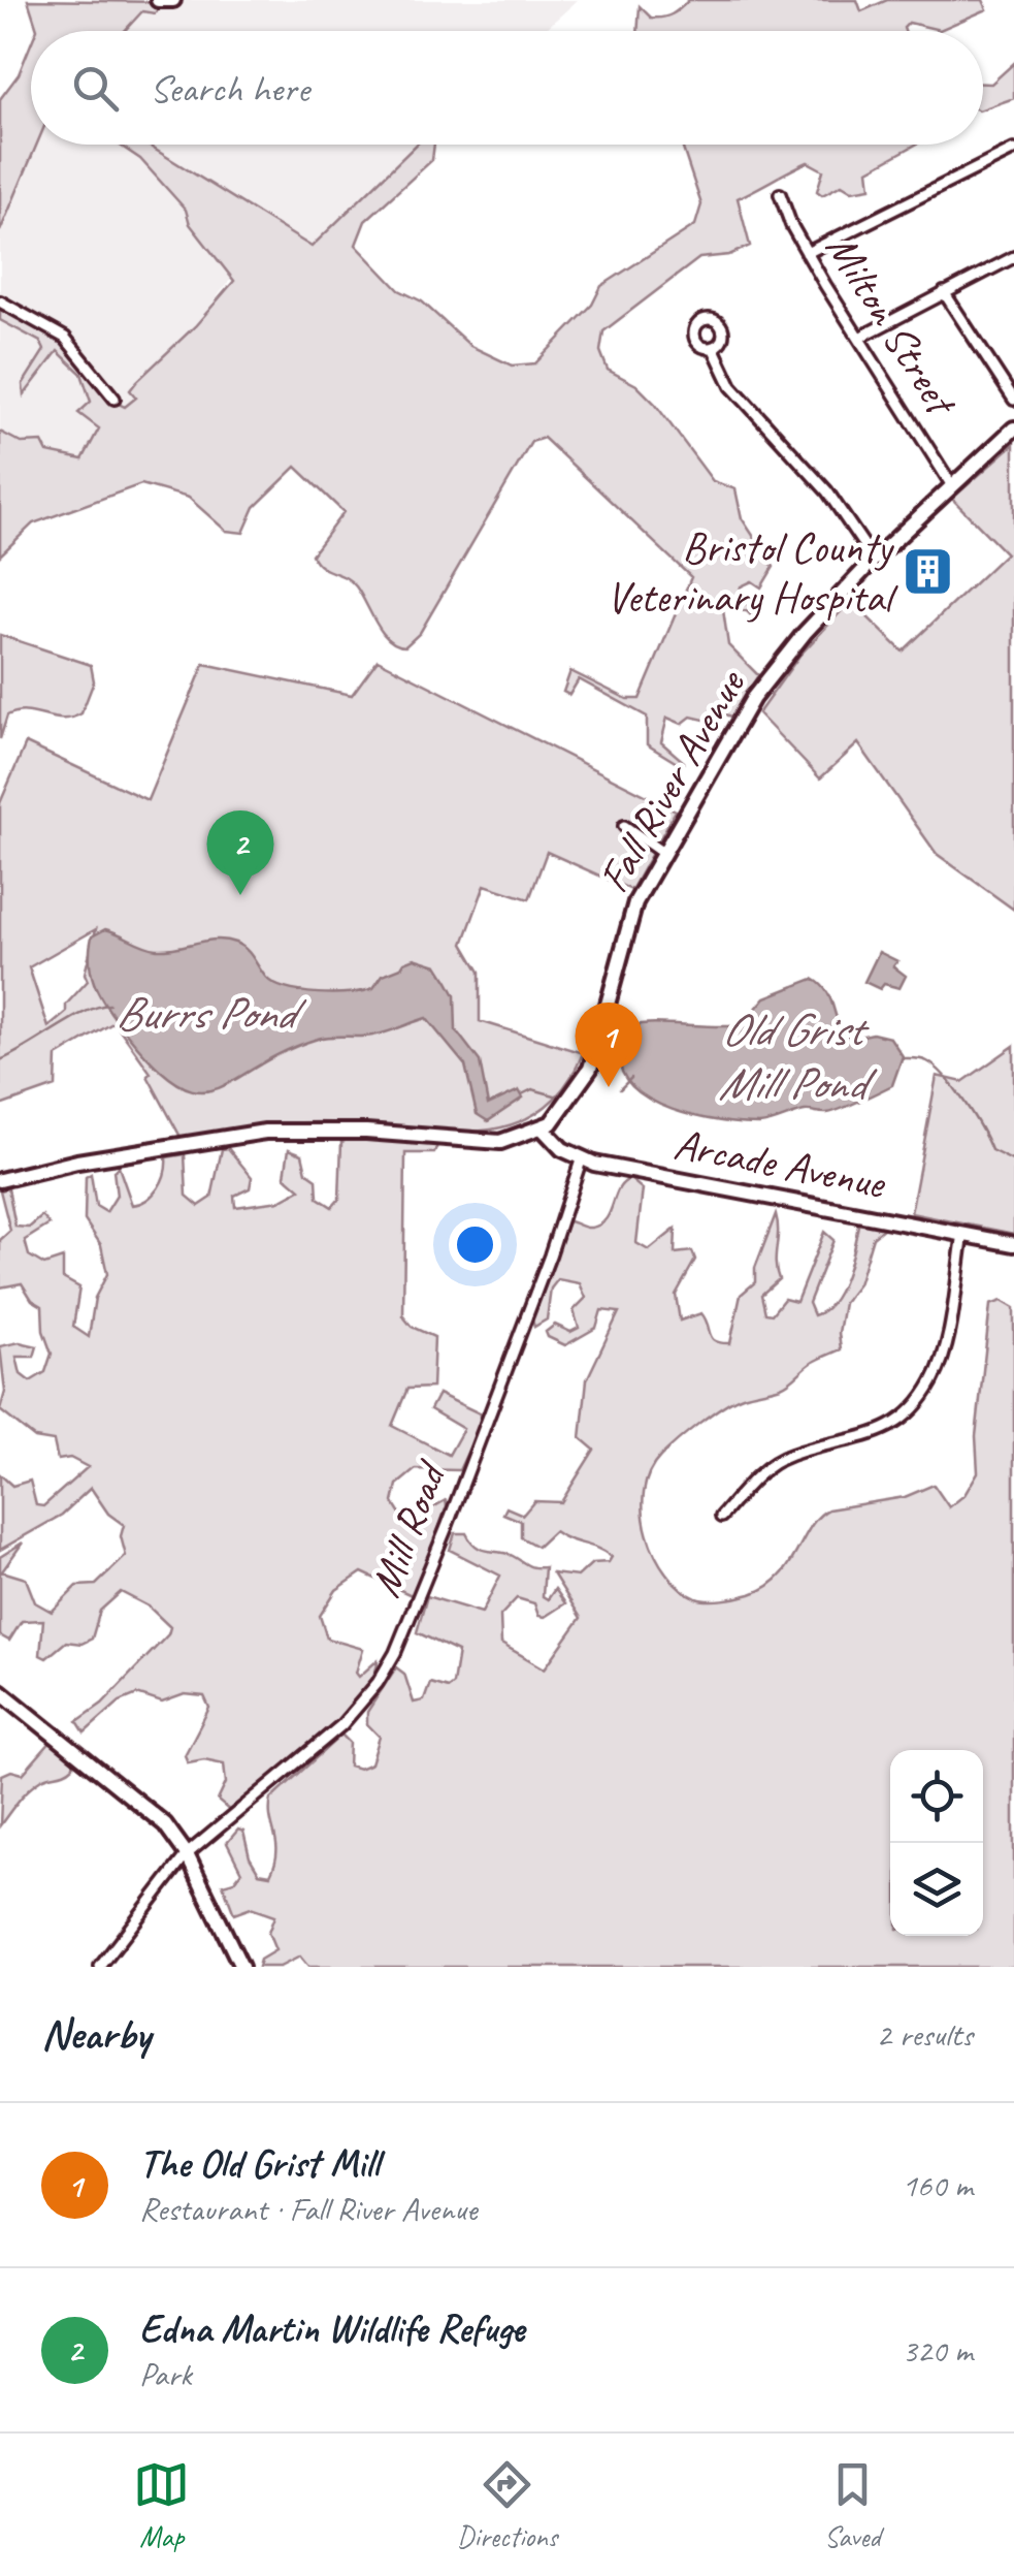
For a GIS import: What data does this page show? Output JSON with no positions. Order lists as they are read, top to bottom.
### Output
{
  "streets": {
    "main road": ["Fall River Avenue", "Arcade Avenue"],
    "street": ["Milton Street", "Mill Road"]
  },
  "crossings": [
    ["Milton Street", "Fall River Avenue"],
    ["Fall River Avenue", "Arcade Avenue"],
    ["Arcade Avenue", "Mill Road"]
  ],
  "water": ["Burrs Pond", "Old Grist Mill Pond"],
  "places": {
    "building": ["Bristol County Veterinary Hospital"]
  },
  "page": {
    "search": "Search here",
    "pins": ["2", "1"],
    "heading": ["Nearby", "2 results"],
    "list": [
      {
        "mark": "1",
        "name": "The Old Grist Mill",
        "note": "Restaurant · Fall River Avenue",
        "value": "160 m"
      },
      {
        "mark": "2",
        "name": "Edna Martin Wildlife Refuge",
        "note": "Park",
        "value": "320 m"
      }
    ],
    "nav": ["Map", "Directions", "Saved"]
  }
}
